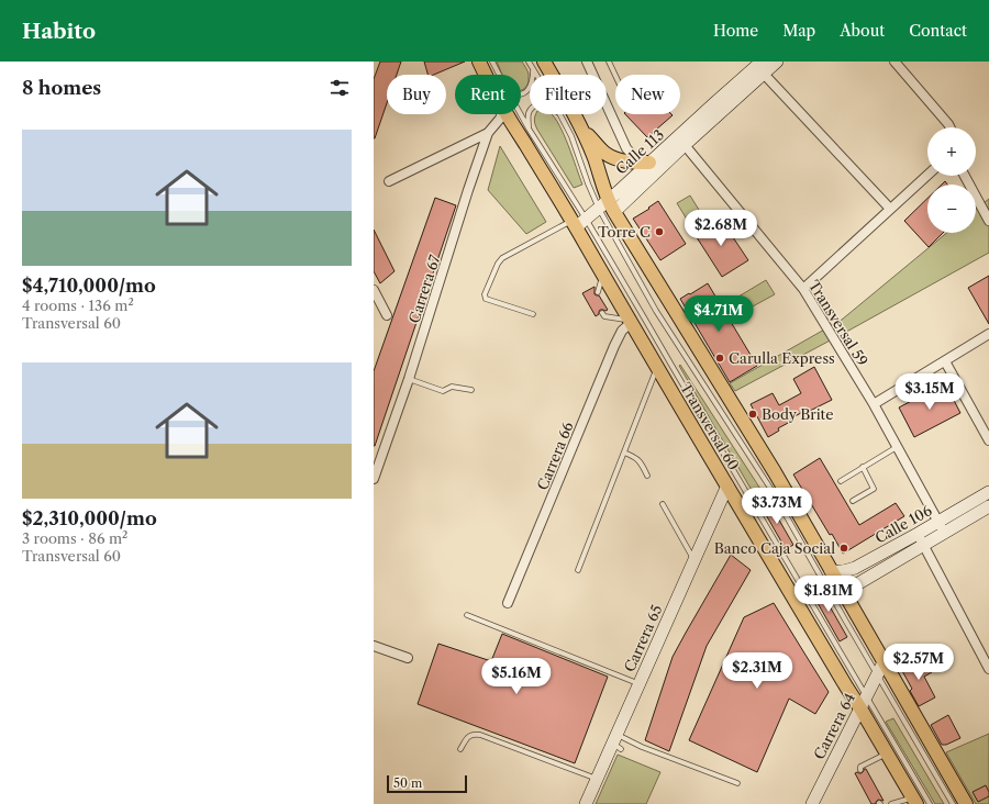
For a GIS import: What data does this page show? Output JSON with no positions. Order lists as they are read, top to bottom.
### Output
{
  "streets": {
    "main road": ["Transversal 60"],
    "street": [
      "Calle 113",
      "Carrera 67",
      "Transversal 59",
      "Carrera 66",
      "Calle 106",
      "Carrera 65",
      "Carrera 64"
    ]
  },
  "crossings": [
    ["Calle 113", "Transversal 59"],
    ["Calle 113", "Transversal 60"],
    ["Transversal 59", "Calle 106"],
    ["Transversal 60", "Carrera 66"],
    ["Transversal 60", "Calle 106"],
    ["Transversal 60", "Carrera 65"],
    ["Transversal 60", "Carrera 64"]
  ],
  "places": [
    "Torre C",
    "Carulla Express",
    "Body Brite",
    "Banco Caja Social"
  ],
  "scale_bar": "50 m",
  "page": {
    "header": "Habito",
    "nav": [
      "Home",
      "Map",
      "About",
      "Contact"
    ],
    "heading": "8 homes",
    "chip": [
      "Buy",
      "Rent",
      "Filters",
      "New"
    ],
    "list": [
      {
        "name": "$4,710,000/mo",
        "note": "4 rooms · 136 m² · Transversal 60"
      },
      {
        "name": "$2,310,000/mo",
        "note": "3 rooms · 86 m² · Transversal 60"
      }
    ],
    "map_buttons": ["+", "−"],
    "price": [
      "$2.68M",
      "$4.71M",
      "$3.15M",
      "$3.73M",
      "$1.81M",
      "$2.57M",
      "$2.31M",
      "$5.16M"
    ],
    "scale": "50 m"
  }
}
